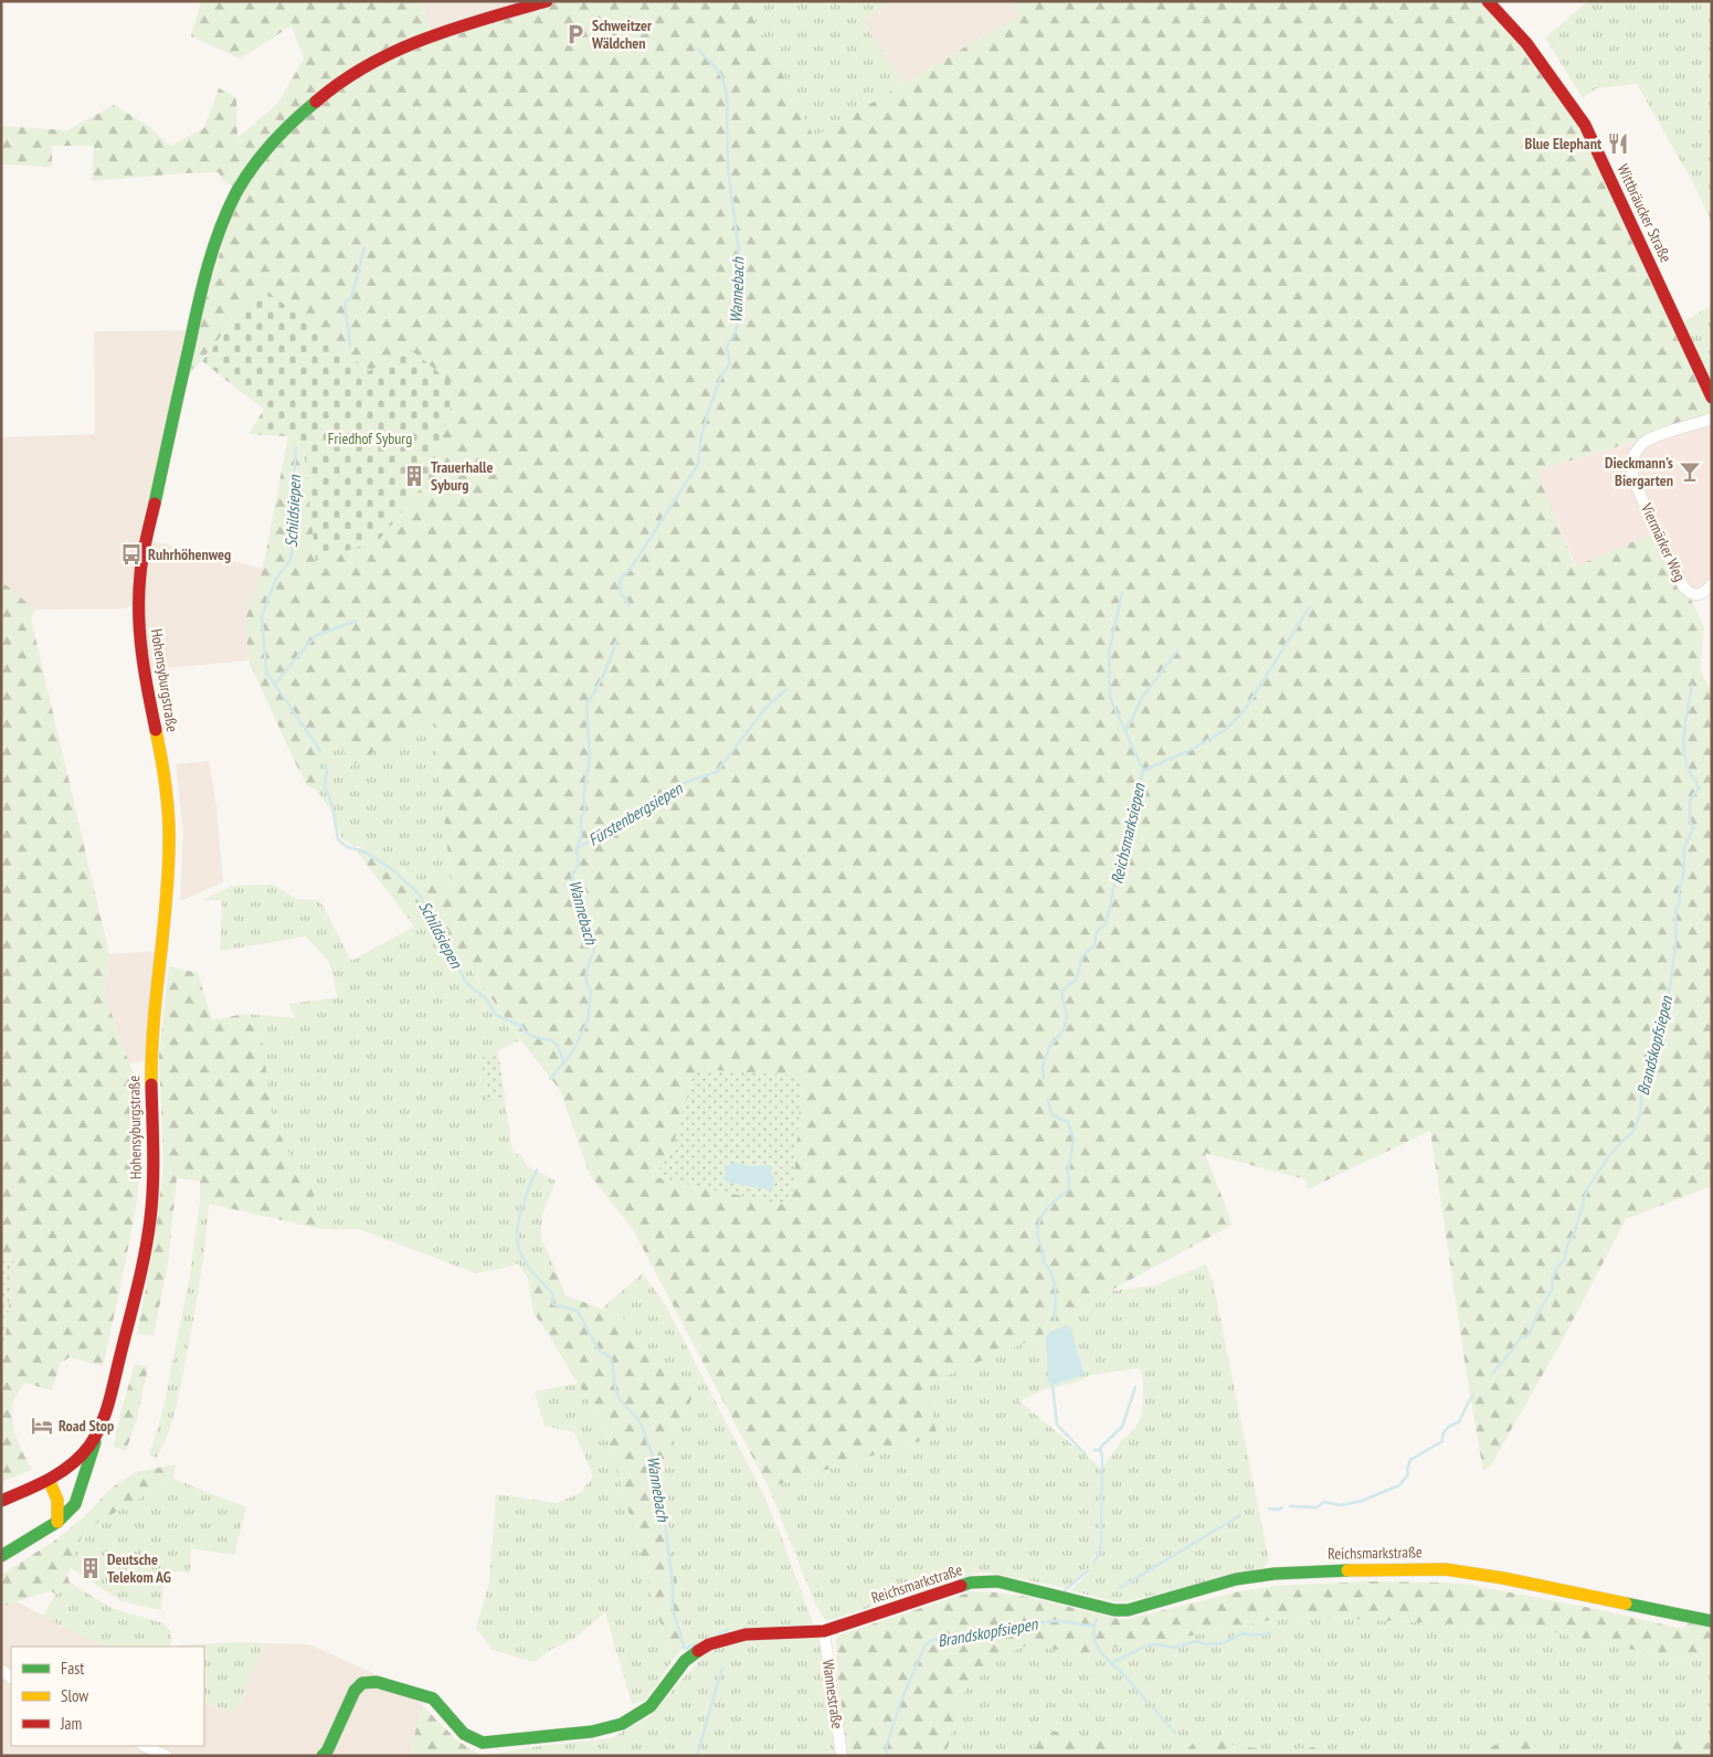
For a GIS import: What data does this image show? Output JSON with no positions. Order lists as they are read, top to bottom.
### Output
{
  "streets": {
    "main road": ["Wittbräucker Straße", "Hohensyburgstraße", "Reichsmarkstraße"],
    "street": ["Viermärker Weg", "Wannestraße"]
  },
  "crossings": [
    ["Reichsmarkstraße", "Wannestraße"]
  ],
  "water": [
    "Wannebach",
    "Schildsiepen",
    "Fürstenbergsiepen",
    "Reichsmarksiepen",
    "Brandskopfsiepen"
  ],
  "parks": ["Friedhof Syburg"],
  "places": {
    "parking": ["Schweitzer Wäldchen"],
    "restaurant": ["Blue Elephant"],
    "bar": ["Dieckmann's Biergarten"],
    "building": ["Trauerhalle Syburg", "Deutsche Telekom AG"],
    "bus stop": ["Ruhrhöhenweg"],
    "hotel": ["Road Stop"]
  },
  "legend": ["Fast", "Slow", "Jam"]
}
